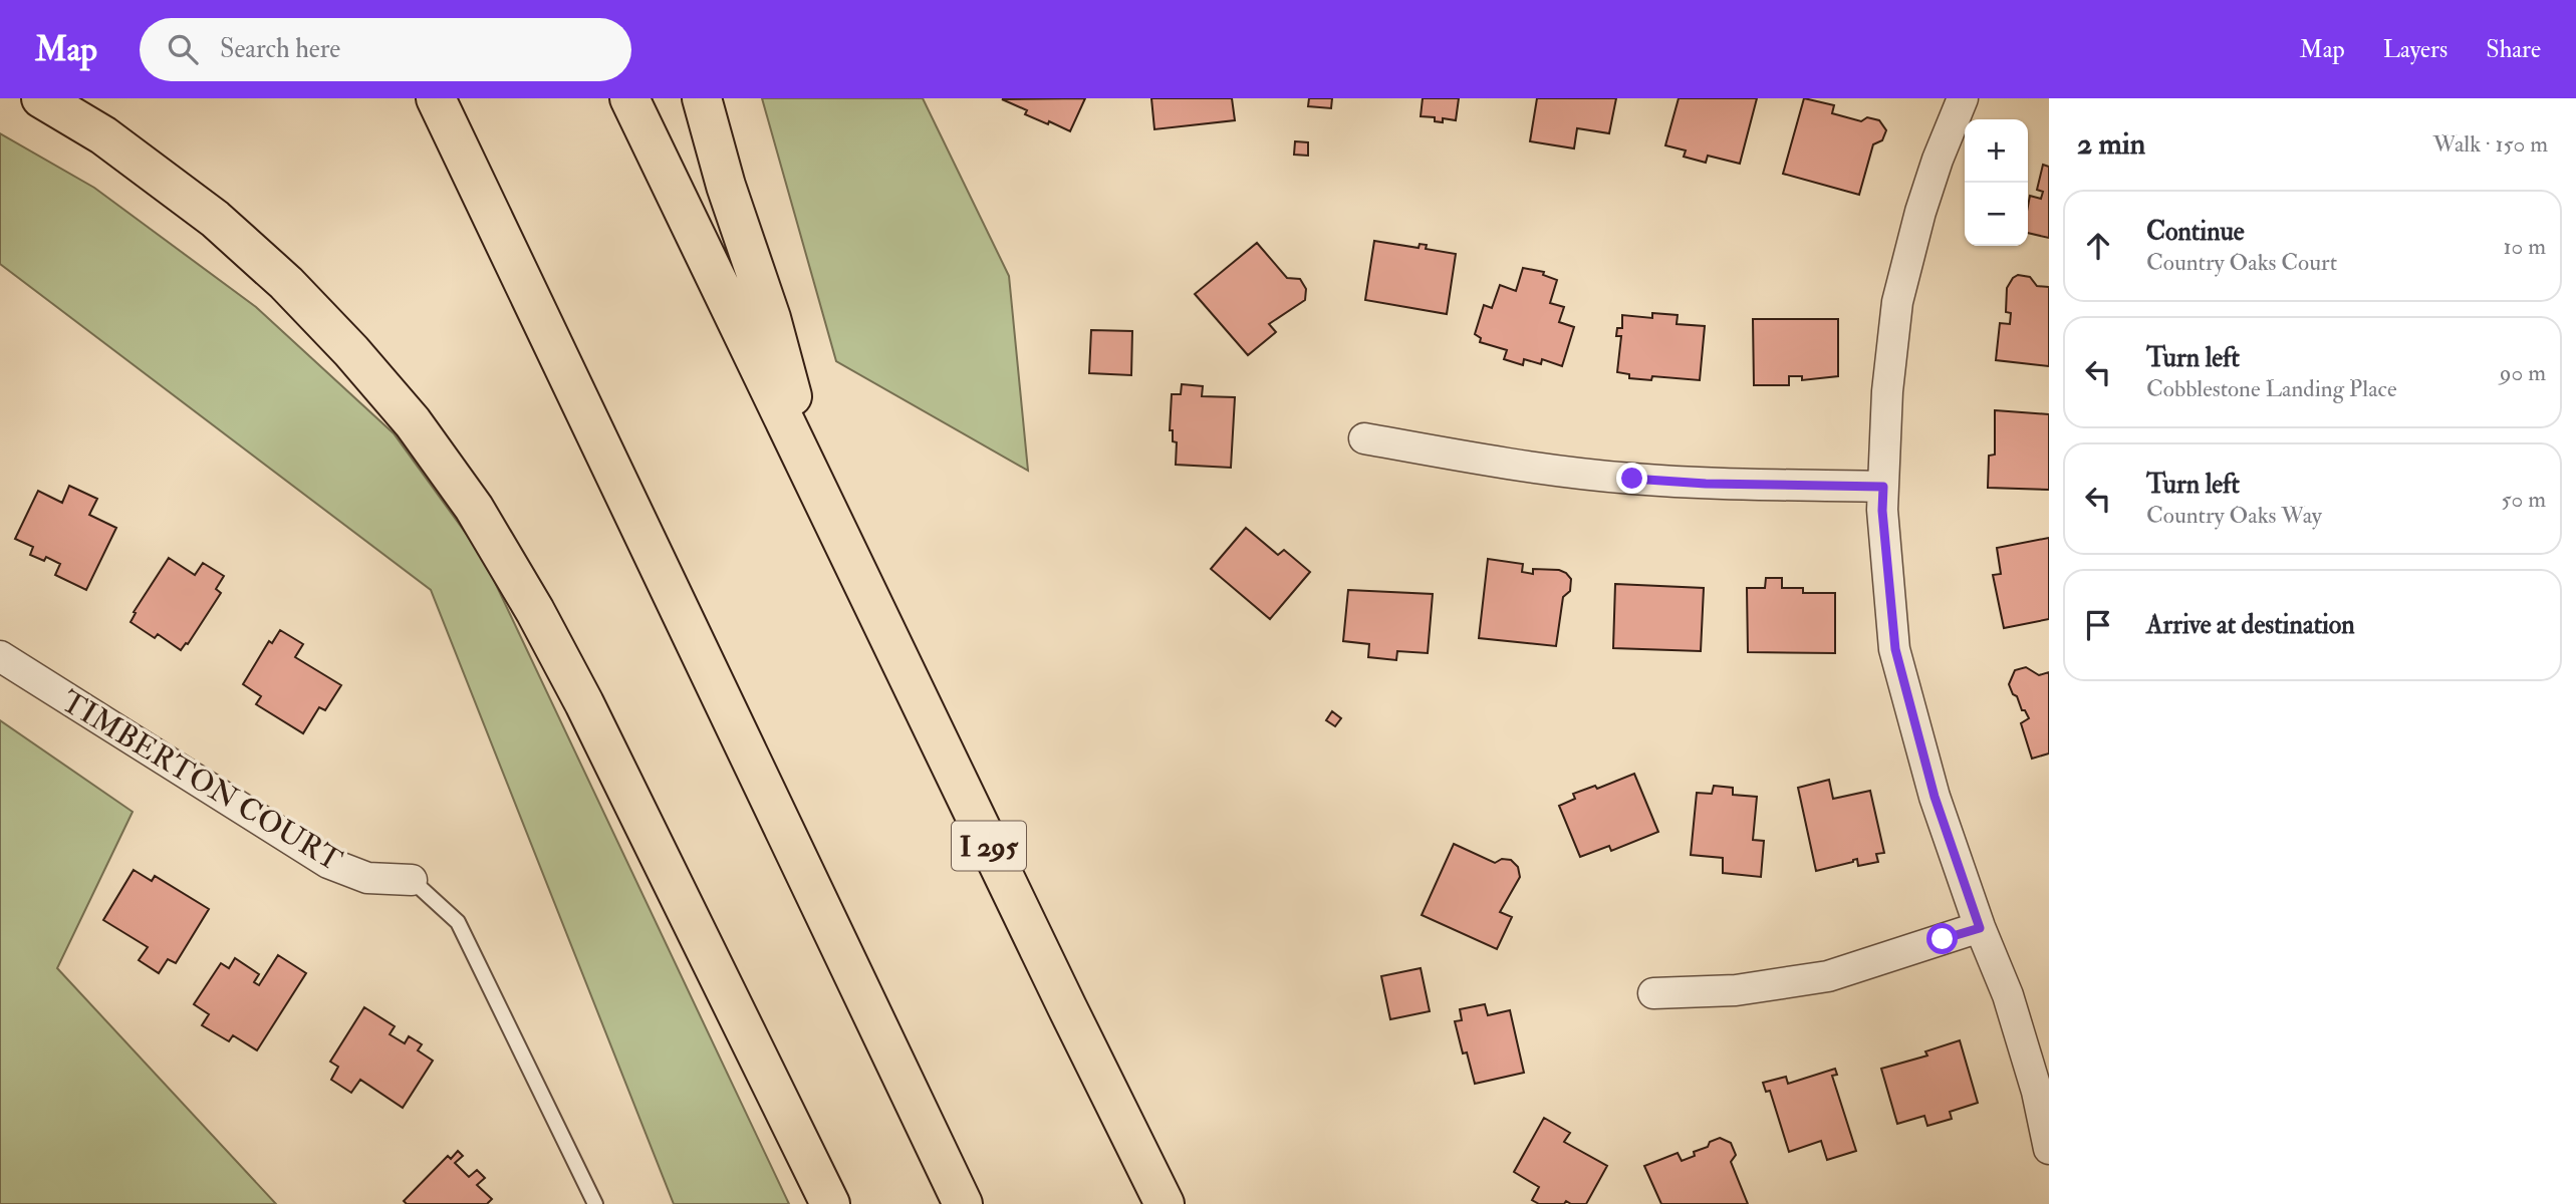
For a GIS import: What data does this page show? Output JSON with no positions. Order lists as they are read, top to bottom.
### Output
{
  "streets": {
    "highway": ["I 295"],
    "street": ["TIMBERTON COURT"]
  },
  "page": {
    "header": "Map",
    "search": "Search here",
    "nav": ["Map", "Layers", "Share"],
    "heading": ["2 min", "Walk · 150 m"],
    "map_buttons": ["+", "−"],
    "list": [
      ["Continue", "Country Oaks Court", "10 m"],
      ["Turn left", "Cobblestone Landing Place", "90 m"],
      ["Turn left", "Country Oaks Way", "50 m"],
      "Arrive at destination"
    ]
  }
}
